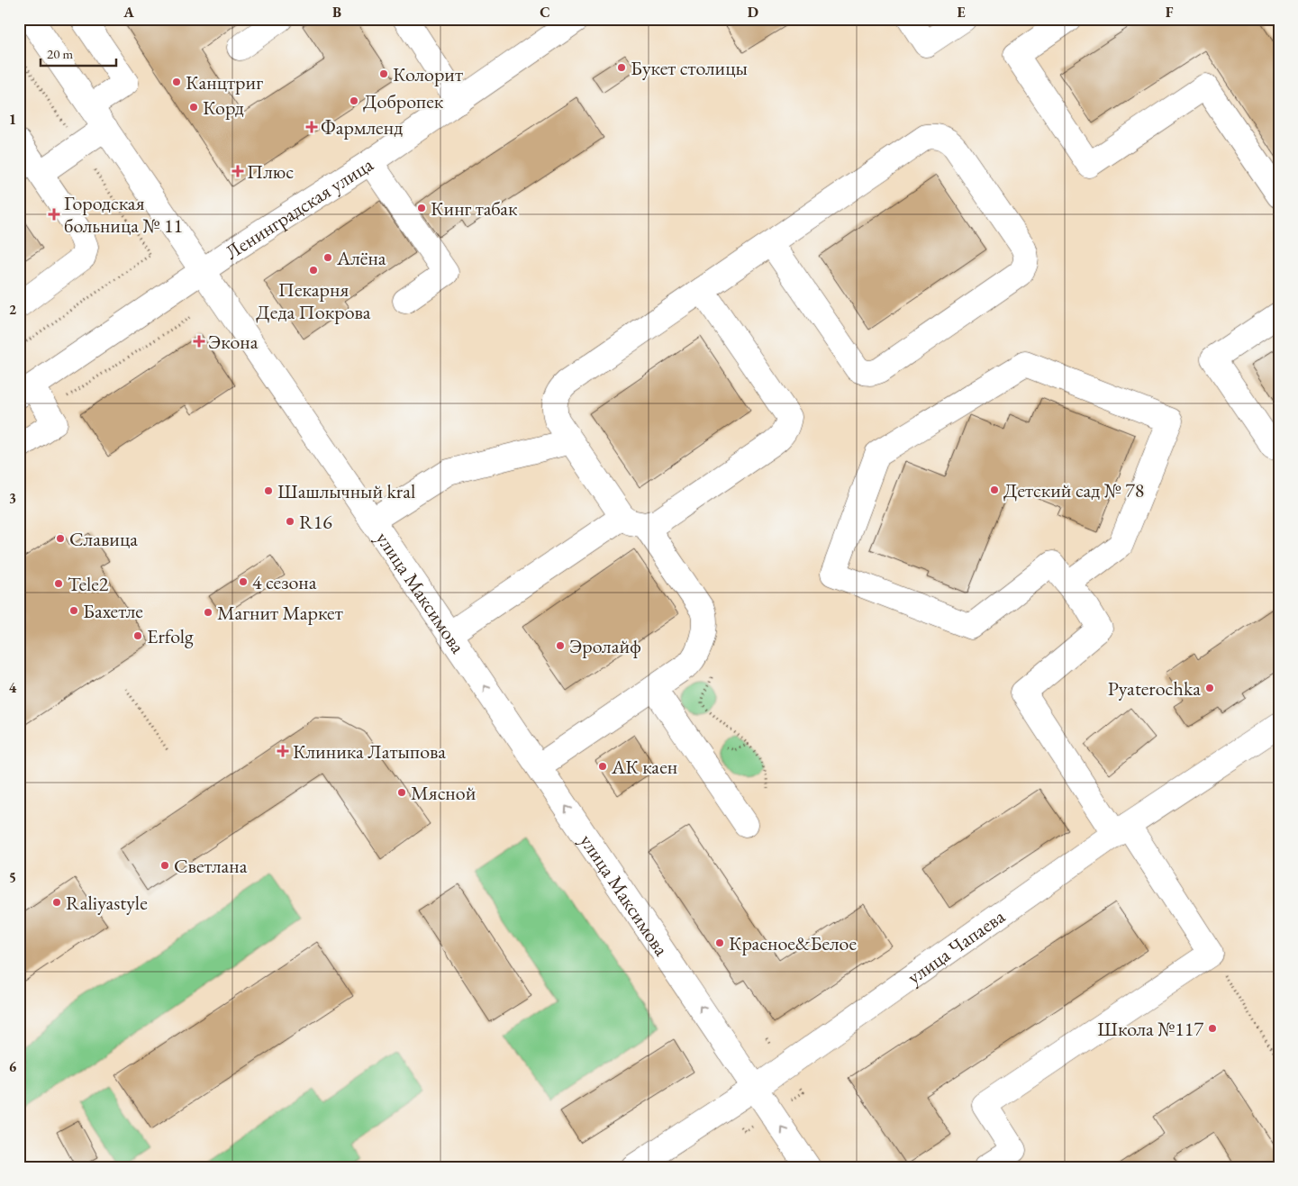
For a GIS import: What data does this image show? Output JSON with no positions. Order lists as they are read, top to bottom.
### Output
{
  "streets": {
    "main road": ["Ленинградская улица", "улица Максимова", "улица Чапаева"]
  },
  "crossings": [
    ["Ленинградская улица", "улица Максимова"],
    ["улица Максимова", "улица Чапаева"]
  ],
  "places": {
    "other": [
      "Букет столицы",
      "Колорит",
      "Канцтриг",
      "Добропек",
      "Корд",
      "Кинг табак",
      "Алёна",
      "Пекарня Деда Покрова",
      "Детский сад № 78",
      "Шашлычный kral",
      "R16",
      "Славица",
      "4 сезона",
      "Tele2",
      "Бахетле",
      "Магнит Маркет",
      "Erfolg",
      "Эролайф",
      "Pyaterochka",
      "АК каен",
      "Мясной",
      "Светлана",
      "Raliyastyle",
      "Красное&Белое",
      "Школа №117"
    ],
    "health": [
      "Фармленд",
      "Плюс",
      "Городская больница № 11",
      "Экона",
      "Клиника Латыпова"
    ]
  },
  "scale_bar": "20 m",
  "grid": {
    "columns": [
      "A",
      "B",
      "C",
      "D",
      "E",
      "F"
    ],
    "rows": [
      "1",
      "2",
      "3",
      "4",
      "5",
      "6"
    ]
  }
}
